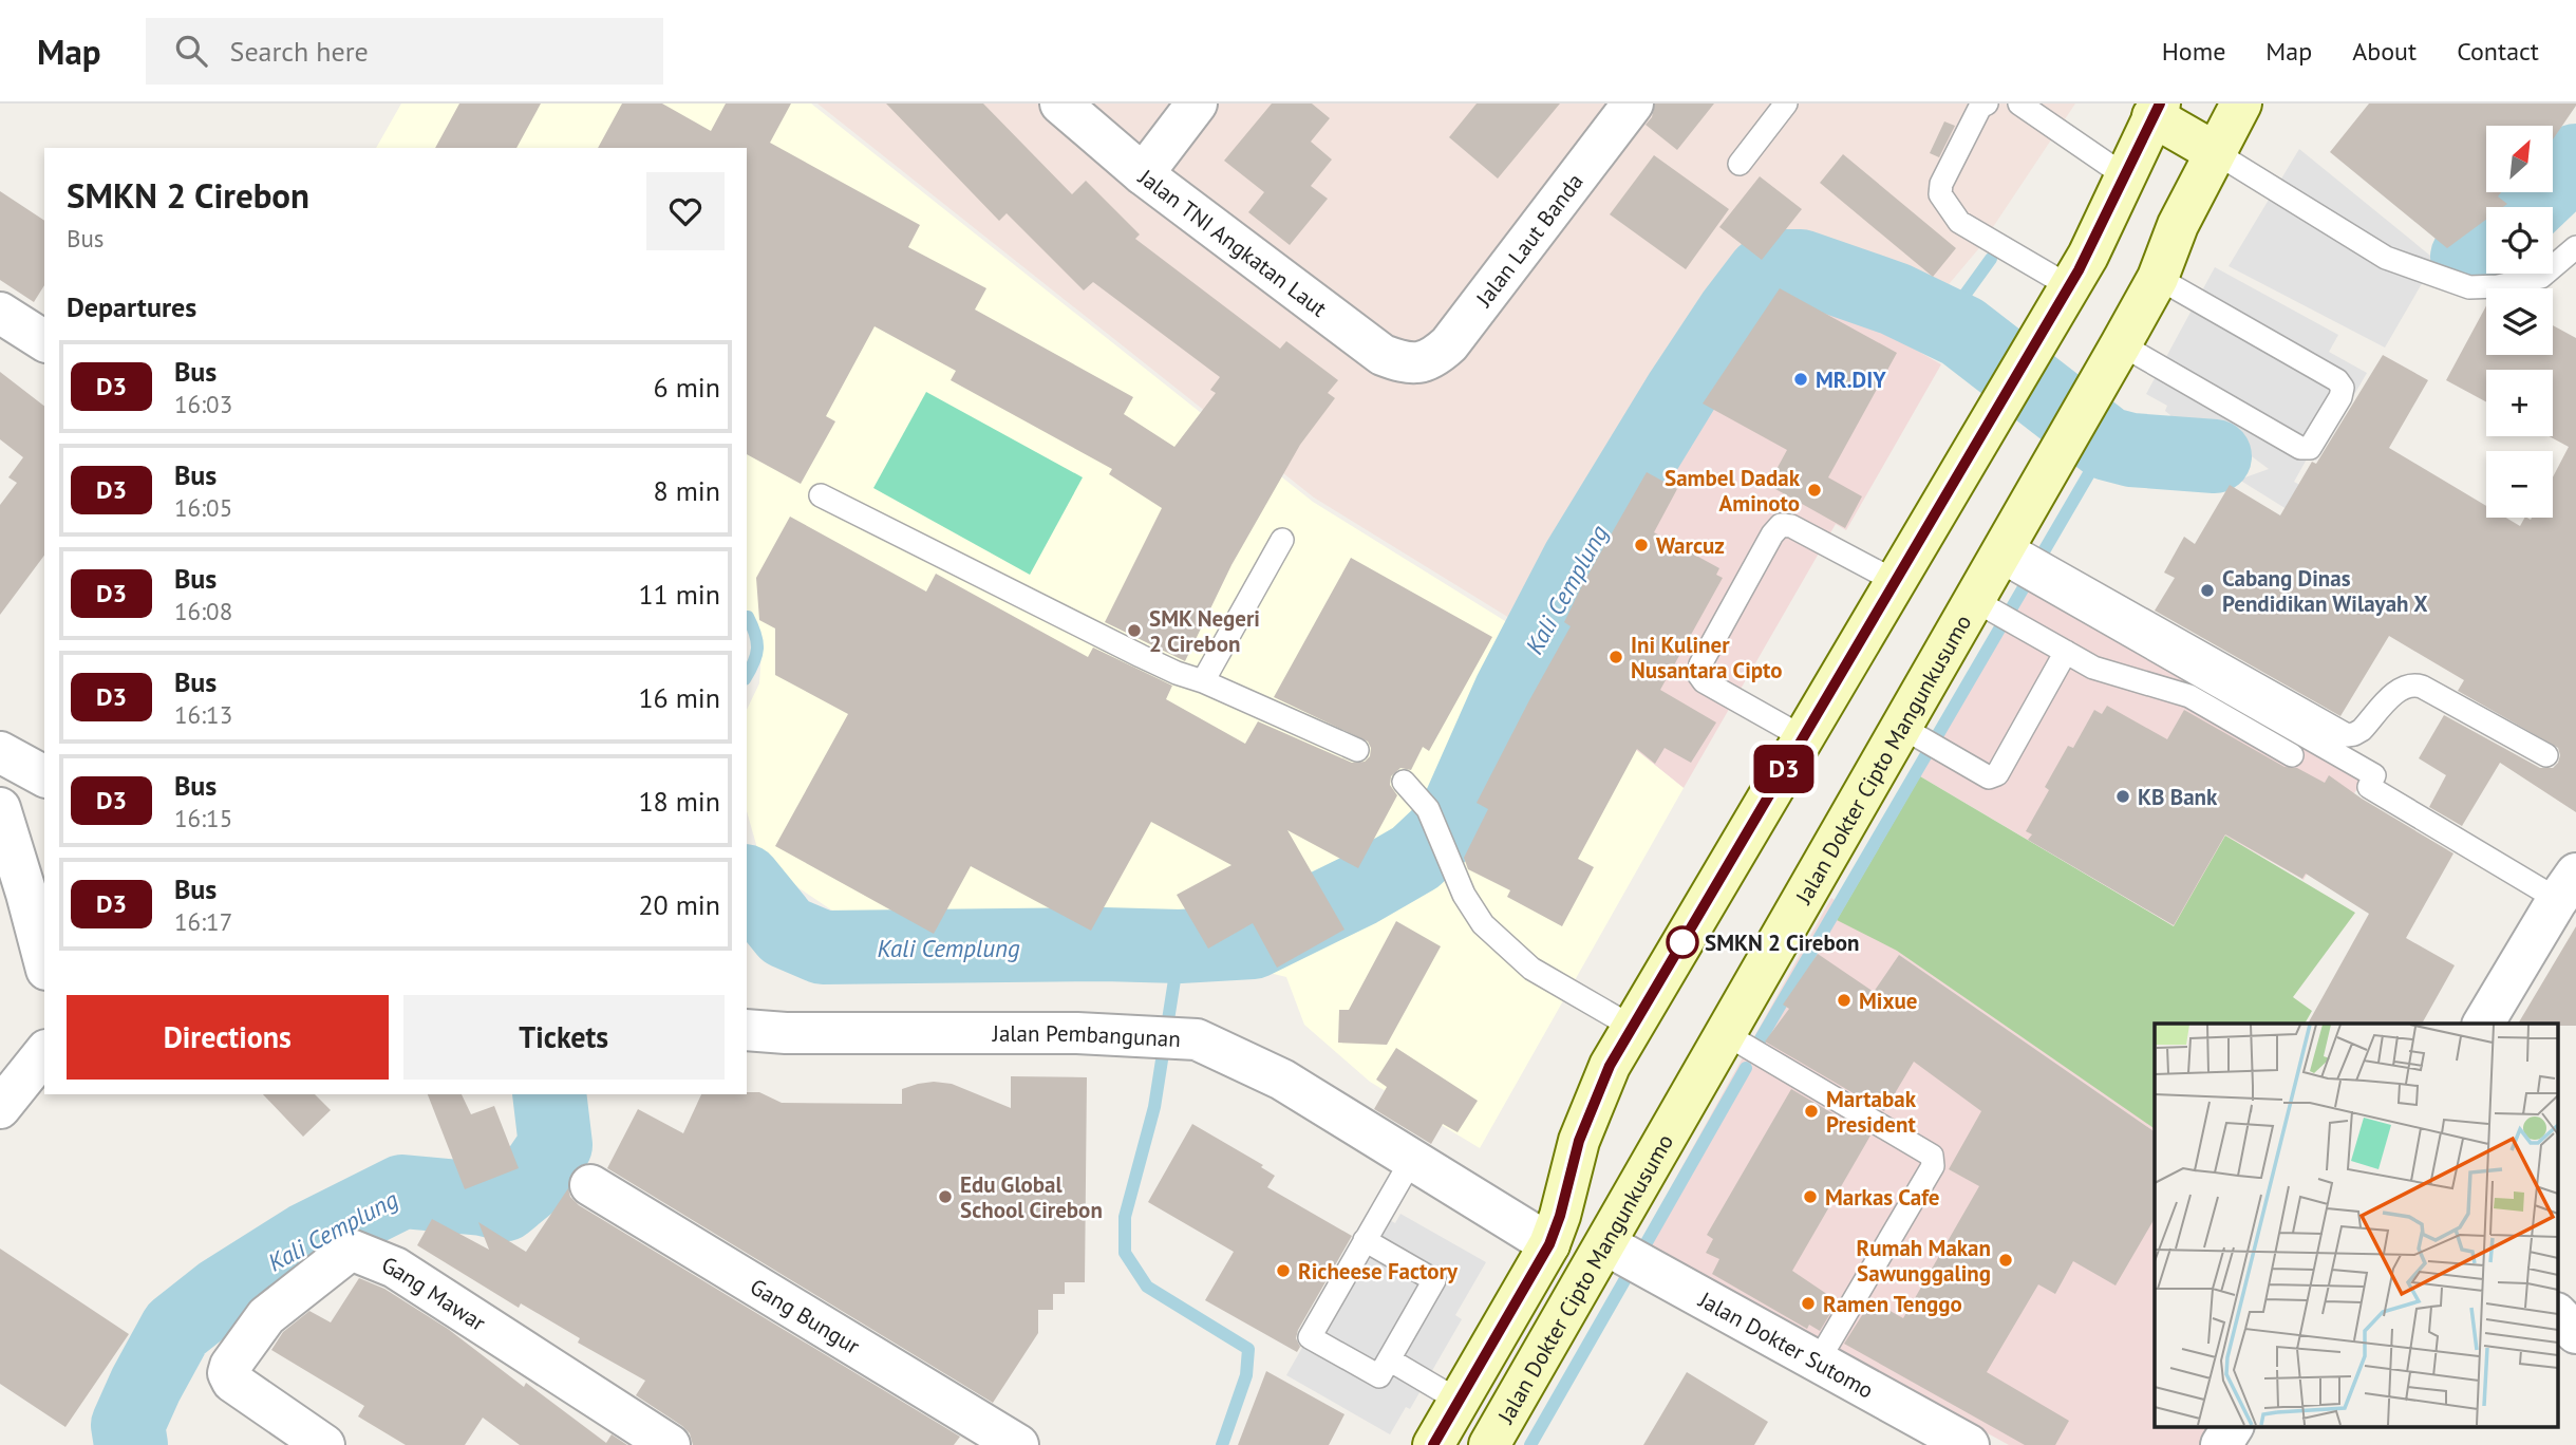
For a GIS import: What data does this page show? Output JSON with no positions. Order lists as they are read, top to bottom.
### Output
{
  "streets": {
    "main road": ["Jalan Dokter Cipto Mangunkusumo"],
    "street": [
      "Jalan Laut Banda",
      "Jalan TNI Angkatan Laut",
      "Jalan Pembangunan",
      "Gang Mawar",
      "Gang Bungur",
      "Jalan Dokter Sutomo"
    ]
  },
  "crossings": [
    ["Jalan Laut Banda", "Jalan TNI Angkatan Laut"],
    ["Jalan Dokter Cipto Mangunkusumo", "Jalan Dokter Sutomo"]
  ],
  "water": ["Kali Cemplung"],
  "places": [
    "MR.DIY",
    "Sambel Dadak Aminoto",
    "Warcuz",
    "Cabang Dinas Pendidikan Wilayah X",
    "SMK Negeri 2 Cirebon",
    "Ini Kuliner Nusantara Cipto",
    "KB Bank",
    "SMKN 2 Cirebon",
    "Mixue",
    "Martabak President",
    "Edu Global School Cirebon",
    "Markas Cafe",
    "Rumah Makan Sawunggaling",
    "Richeese Factory",
    "Ramen Tenggo"
  ],
  "lines": ["bus line D3"],
  "north": "top right",
  "page": {
    "header": "Map",
    "search": "Search here",
    "nav": [
      "Home",
      "Map",
      "About",
      "Contact"
    ],
    "on_map": "D3",
    "map_buttons": ["+", "−"],
    "heading": [
      ["SMKN 2 Cirebon", "Bus"],
      "Departures"
    ],
    "list": [
      {
        "mark": "D3",
        "name": "Bus",
        "note": "16:03",
        "value": "6 min"
      },
      {
        "mark": "D3",
        "name": "Bus",
        "note": "16:05",
        "value": "8 min"
      },
      {
        "mark": "D3",
        "name": "Bus",
        "note": "16:08",
        "value": "11 min"
      },
      {
        "mark": "D3",
        "name": "Bus",
        "note": "16:13",
        "value": "16 min"
      },
      {
        "mark": "D3",
        "name": "Bus",
        "note": "16:15",
        "value": "18 min"
      },
      {
        "mark": "D3",
        "name": "Bus",
        "note": "16:17",
        "value": "20 min"
      }
    ],
    "buttons": ["Directions", "Tickets"]
  }
}
